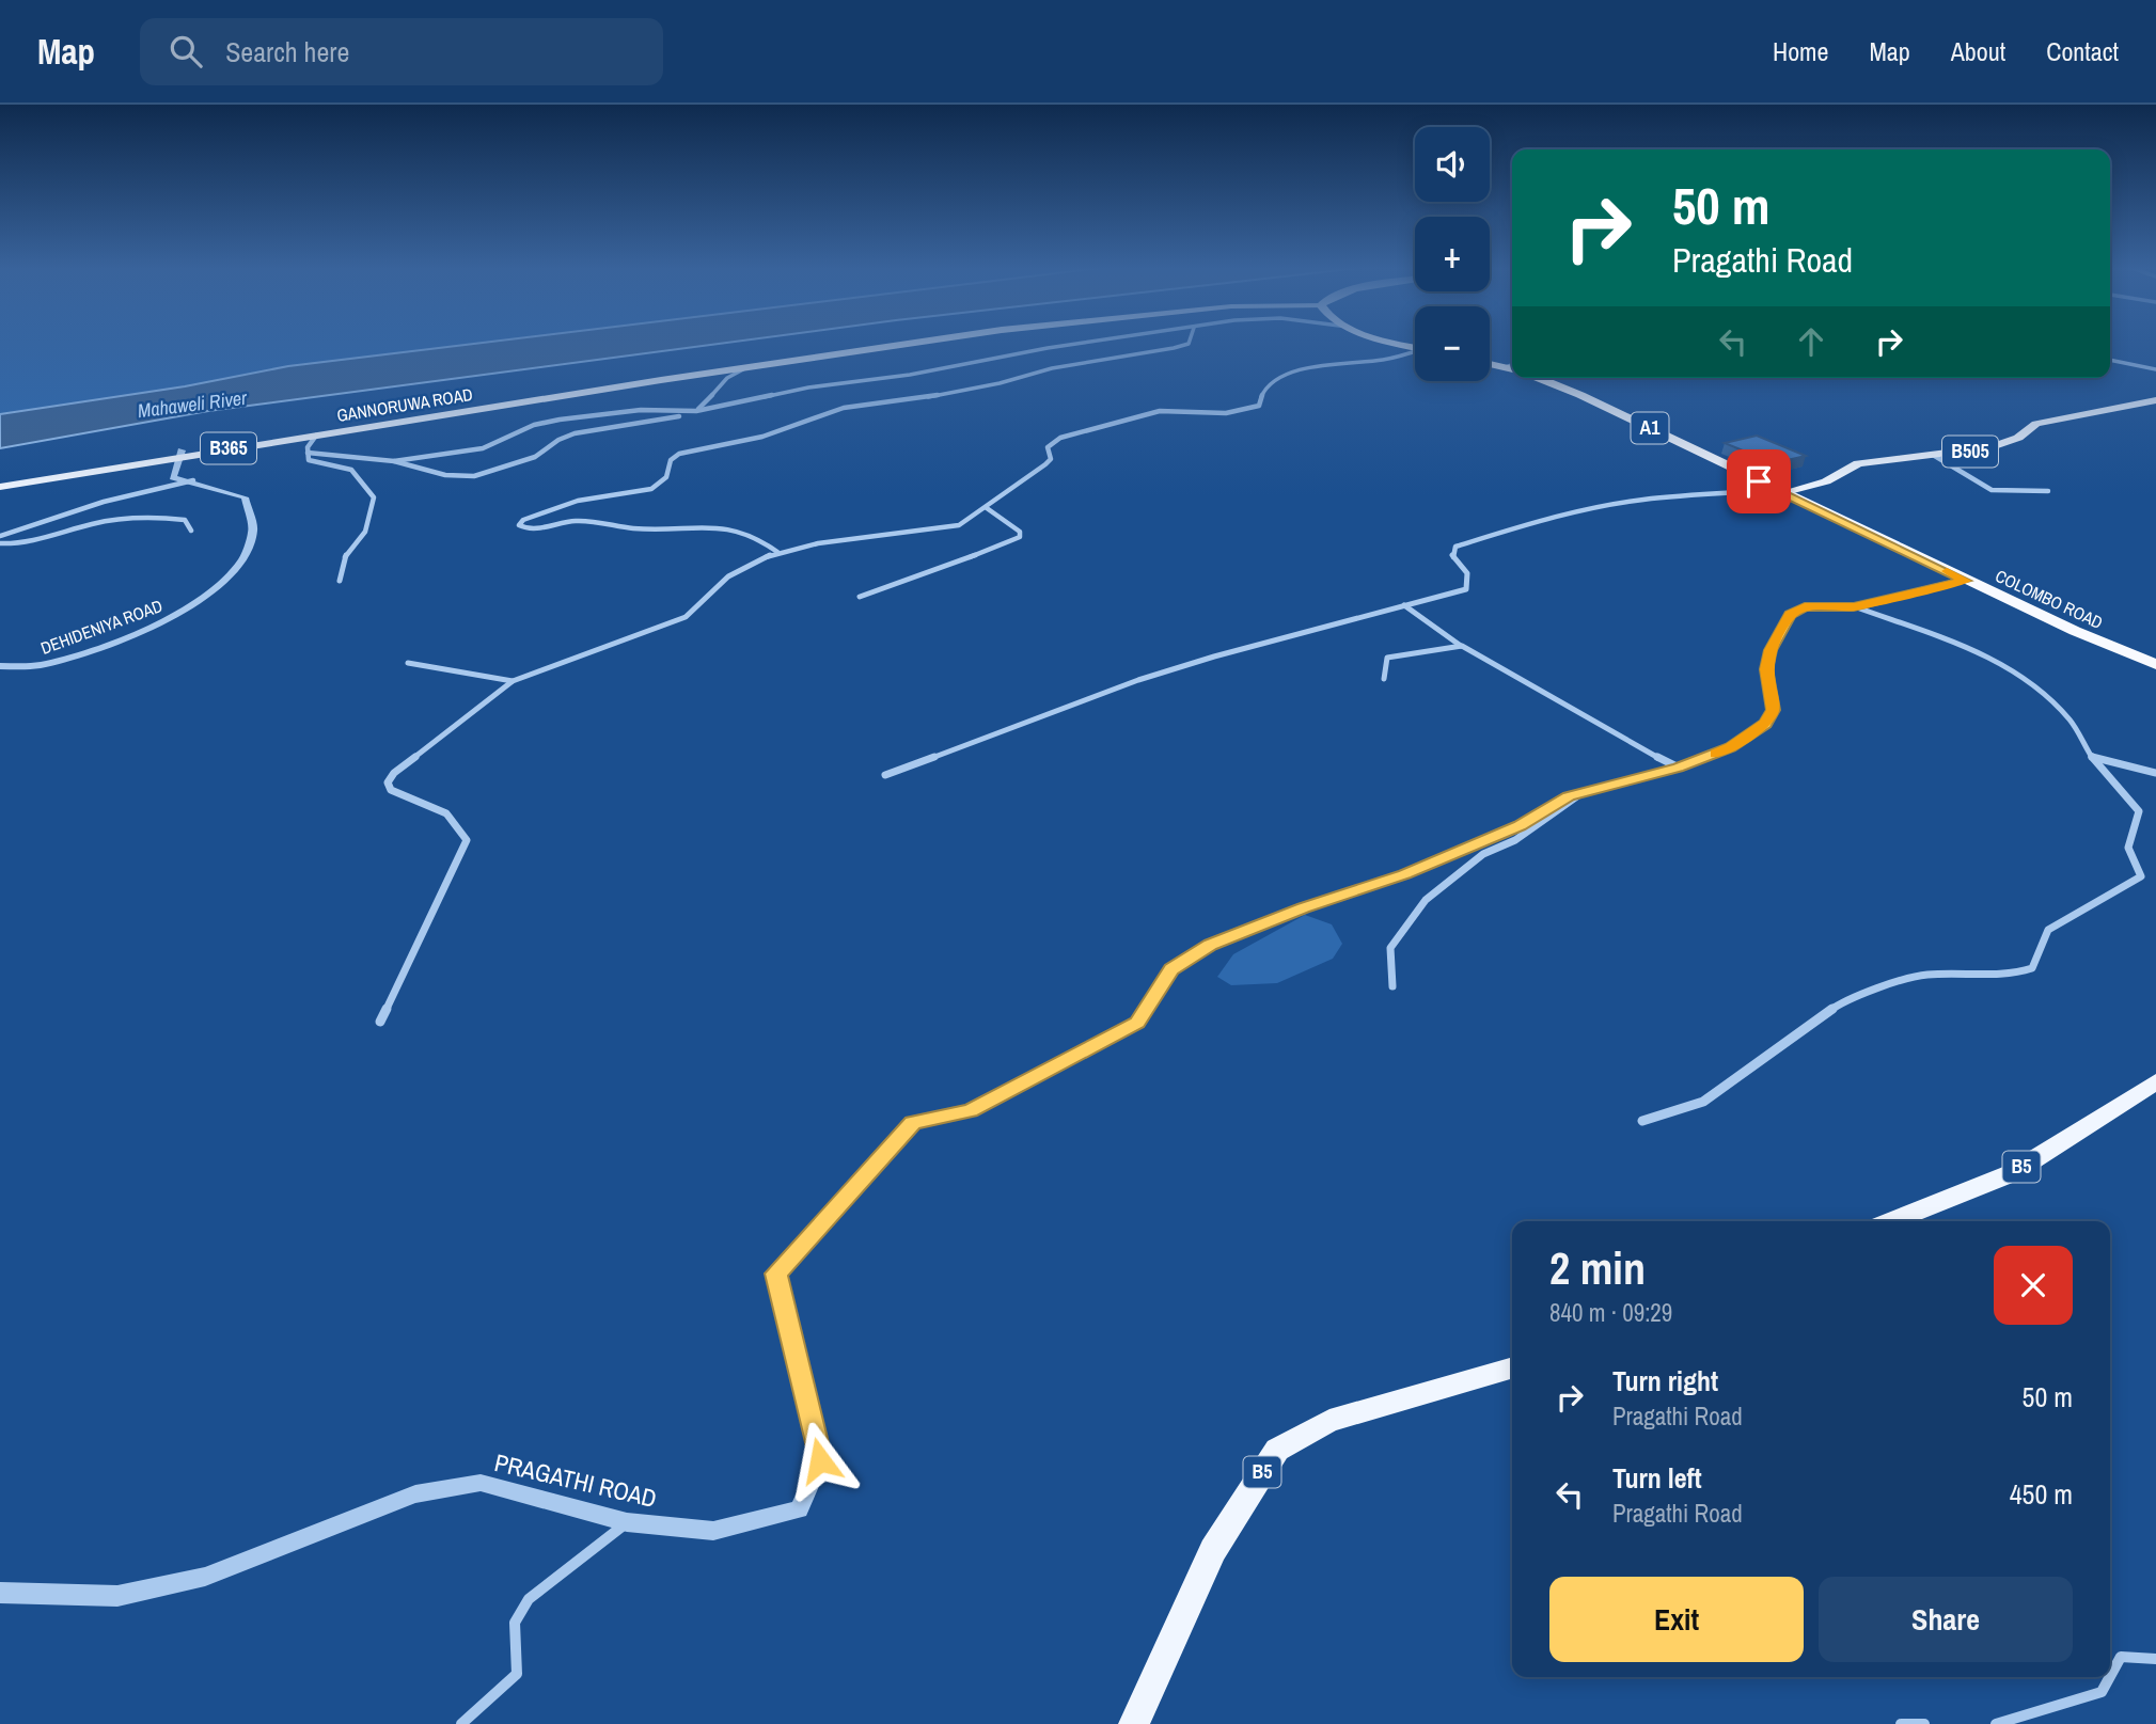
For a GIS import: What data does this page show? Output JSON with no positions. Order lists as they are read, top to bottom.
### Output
{
  "streets": {
    "highway": ["A1", "COLOMBO ROAD"],
    "main road": [
      "GANNORUWA ROAD",
      "B365",
      "B505",
      "B5"
    ],
    "street": ["DEHIDENIYA ROAD", "PRAGATHI ROAD"]
  },
  "crossings": [
    ["B505", "COLOMBO ROAD"],
    ["COLOMBO ROAD", "PRAGATHI ROAD"]
  ],
  "water": ["Mahaweli River"],
  "page": {
    "header": "Map",
    "search": "Search here",
    "nav": [
      "Home",
      "Map",
      "About",
      "Contact"
    ],
    "map_buttons": ["+", "−"],
    "turn": ["50 m", "Pragathi Road"],
    "heading": ["2 min", "840 m · 09:29"],
    "list": [
      {
        "name": "Turn right",
        "note": "Pragathi Road",
        "value": "50 m"
      },
      {
        "name": "Turn left",
        "note": "Pragathi Road",
        "value": "450 m"
      }
    ],
    "buttons": ["Exit", "Share"]
  }
}
